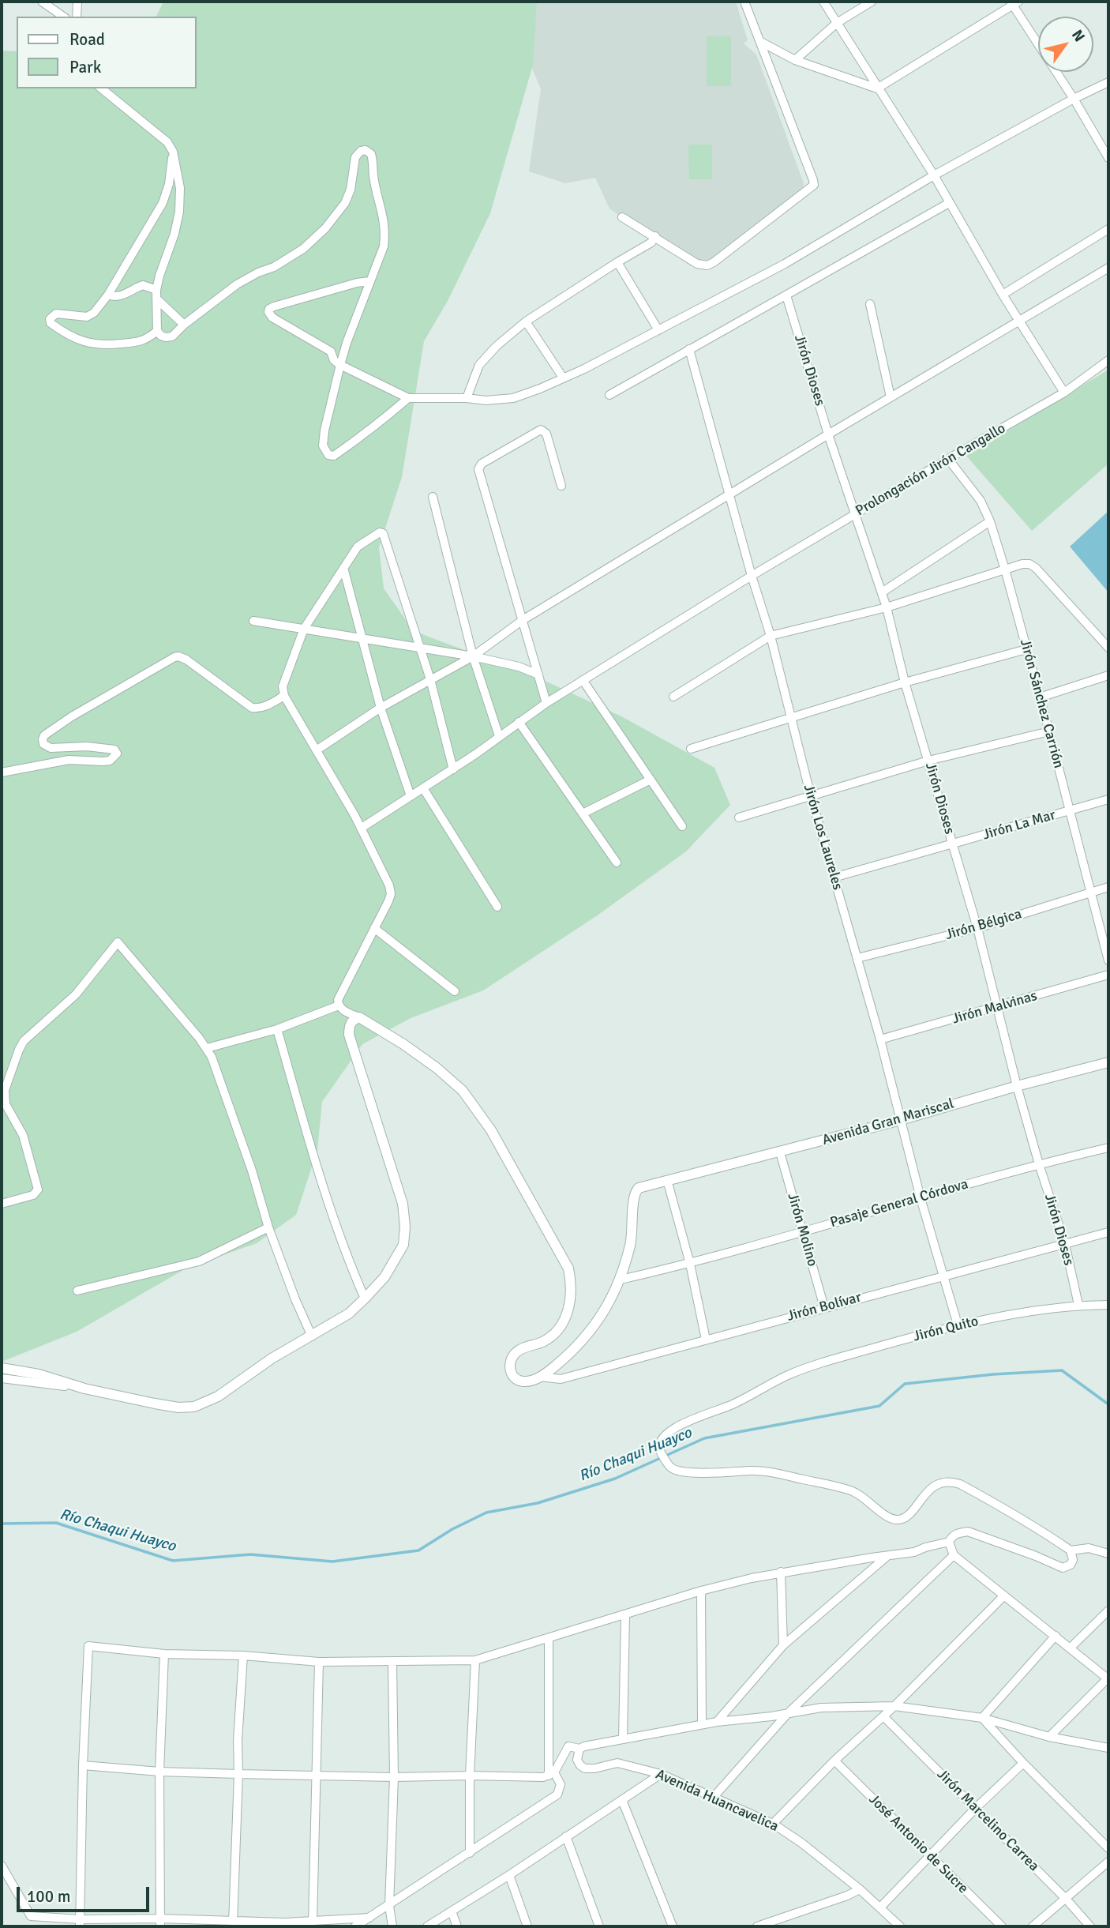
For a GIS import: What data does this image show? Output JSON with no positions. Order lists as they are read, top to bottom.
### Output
{
  "streets": {
    "street": [
      "Jirón Dioses",
      "Prolongación Jirón Cangallo",
      "Jirón Sánchez Carrión",
      "Jirón La Mar",
      "Jirón Los Laureles",
      "Jirón Bélgica",
      "Jirón Malvinas",
      "Avenida Gran Mariscal",
      "Pasaje General Córdova",
      "Jirón Molino",
      "Jirón Bolívar",
      "Jirón Quito",
      "Avenida Huancavelica",
      "Jirón Marcelino Carrea",
      "José Antonio de Sucre"
    ]
  },
  "crossings": [
    ["Jirón Dioses", "Prolongación Jirón Cangallo"],
    ["Jirón Dioses", "Jirón La Mar"],
    ["Jirón Dioses", "Jirón Bélgica"],
    ["Jirón Dioses", "Jirón Malvinas"],
    ["Jirón Dioses", "Avenida Gran Mariscal"],
    ["Jirón Dioses", "Pasaje General Córdova"],
    ["Jirón Dioses", "Jirón Bolívar"],
    ["Jirón Dioses", "Jirón Quito"],
    ["Prolongación Jirón Cangallo", "Jirón Sánchez Carrión"],
    ["Prolongación Jirón Cangallo", "Jirón Los Laureles"],
    ["Jirón Sánchez Carrión", "Jirón La Mar"],
    ["Jirón Sánchez Carrión", "Jirón Bélgica"],
    ["Jirón La Mar", "Jirón Los Laureles"],
    ["Jirón Los Laureles", "Jirón Bélgica"],
    ["Jirón Los Laureles", "Jirón Malvinas"],
    ["Jirón Los Laureles", "Avenida Gran Mariscal"],
    ["Jirón Los Laureles", "Pasaje General Córdova"],
    ["Jirón Los Laureles", "Jirón Bolívar"],
    ["Jirón Los Laureles", "Jirón Quito"],
    ["Avenida Gran Mariscal", "Pasaje General Córdova"],
    ["Avenida Gran Mariscal", "Jirón Molino"],
    ["Pasaje General Córdova", "Jirón Molino"],
    ["Jirón Molino", "Jirón Bolívar"]
  ],
  "water": ["Río Chaqui Huayco"],
  "legend": ["Road", "Park"],
  "scale_bar": "100 m",
  "north": "top right"
}
